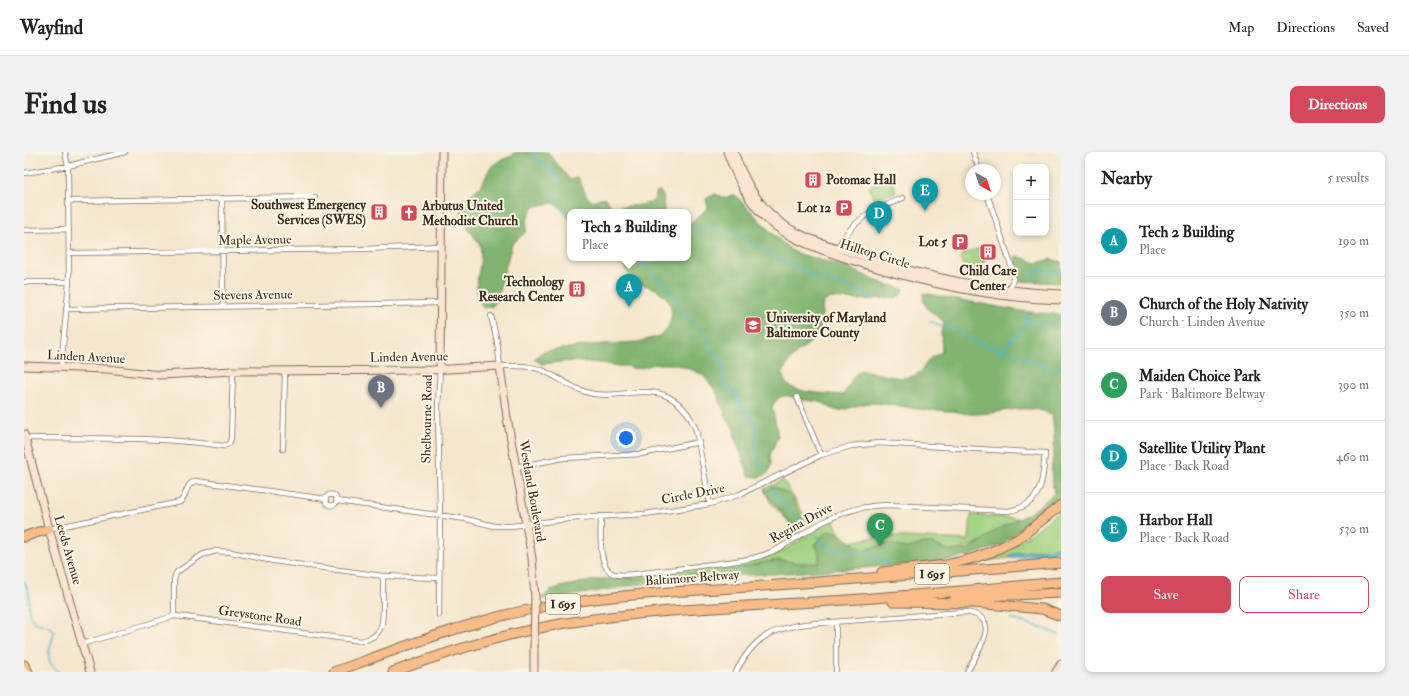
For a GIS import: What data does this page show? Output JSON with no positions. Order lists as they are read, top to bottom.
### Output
{
  "streets": {
    "highway": ["I 695", "Baltimore Beltway"],
    "street": [
      "Maple Avenue",
      "Hilltop Circle",
      "Stevens Avenue",
      "Linden Avenue",
      "Shelbourne Road",
      "Westland Boulevard",
      "Circle Drive",
      "Regina Drive",
      "Leeds Avenue",
      "Greystone Road"
    ]
  },
  "crossings": [
    ["Maple Avenue", "Shelbourne Road"],
    ["Stevens Avenue", "Shelbourne Road"],
    ["Linden Avenue", "Shelbourne Road"],
    ["Linden Avenue", "Westland Boulevard"],
    ["Linden Avenue", "Circle Drive"],
    ["Shelbourne Road", "Circle Drive"],
    ["Westland Boulevard", "Circle Drive"],
    ["Circle Drive", "Regina Drive"],
    ["Circle Drive", "Leeds Avenue"],
    ["Leeds Avenue", "Greystone Road"]
  ],
  "places": {
    "building": [
      "Potomac Hall",
      "Southwest Emergency Services (SWES)",
      "Child Care Center",
      "Technology Research Center"
    ],
    "parking": ["Lot 12", "Lot 5"],
    "church": ["Arbutus United Methodist Church"],
    "school or university": ["University of Maryland Baltimore County"]
  },
  "north": "bottom right",
  "page": {
    "header": "Wayfind",
    "nav": ["Map", "Directions", "Saved"],
    "buttons": [
      "Directions",
      ["Save", "Share"]
    ],
    "title": "Find us",
    "heading": ["Nearby", "5 results"],
    "map_buttons": ["+", "−"],
    "pins": [
      "E",
      "D",
      "A",
      "B",
      "C"
    ],
    "list": [
      {
        "mark": "A",
        "name": "Tech 2 Building",
        "note": "Place",
        "value": "190 m"
      },
      {
        "mark": "B",
        "name": "Church of the Holy Nativity",
        "note": "Church · Linden Avenue",
        "value": "350 m"
      },
      {
        "mark": "C",
        "name": "Maiden Choice Park",
        "note": "Park · Baltimore Beltway",
        "value": "390 m"
      },
      {
        "mark": "D",
        "name": "Satellite Utility Plant",
        "note": "Place · Back Road",
        "value": "460 m"
      },
      {
        "mark": "E",
        "name": "Harbor Hall",
        "note": "Place · Back Road",
        "value": "530 m"
      }
    ],
    "popup": ["Tech 2 Building", "Place"]
  }
}
